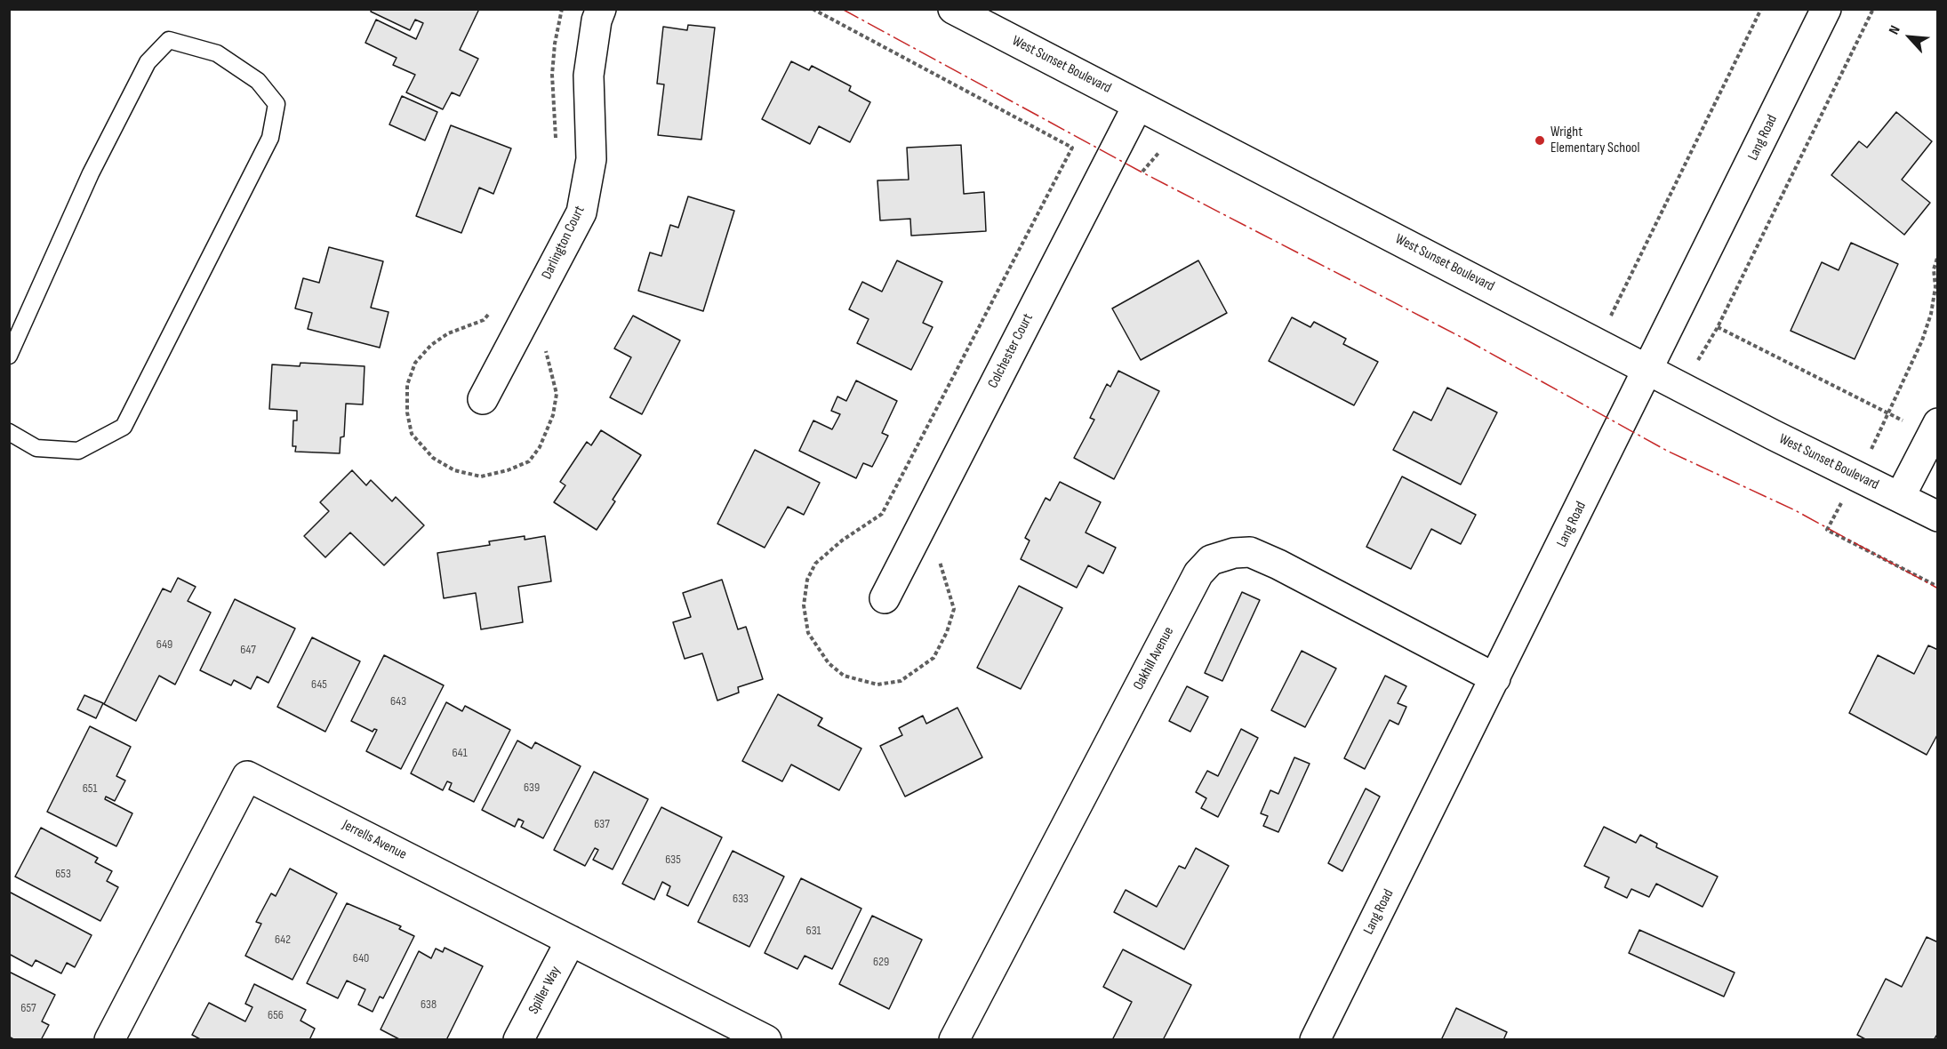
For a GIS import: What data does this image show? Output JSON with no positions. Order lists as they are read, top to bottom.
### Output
{
  "streets": {
    "street": [
      "West Sunset Boulevard",
      "Lang Road",
      "Darlington Court",
      "Colchester Court",
      "Oakhill Avenue",
      "Jerrells Avenue",
      "Spiller Way"
    ]
  },
  "crossings": [
    ["West Sunset Boulevard", "Lang Road"],
    ["West Sunset Boulevard", "Colchester Court"],
    ["Lang Road", "Oakhill Avenue"],
    ["Jerrells Avenue", "Spiller Way"]
  ],
  "places": ["Wright Elementary School"],
  "house_numbers": [
    "649",
    "647",
    "645",
    "643",
    "641",
    "639",
    "651",
    "637",
    "635",
    "653",
    "633",
    "631",
    "642",
    "640",
    "629",
    "638",
    "657",
    "656"
  ],
  "north": "top left"
}
